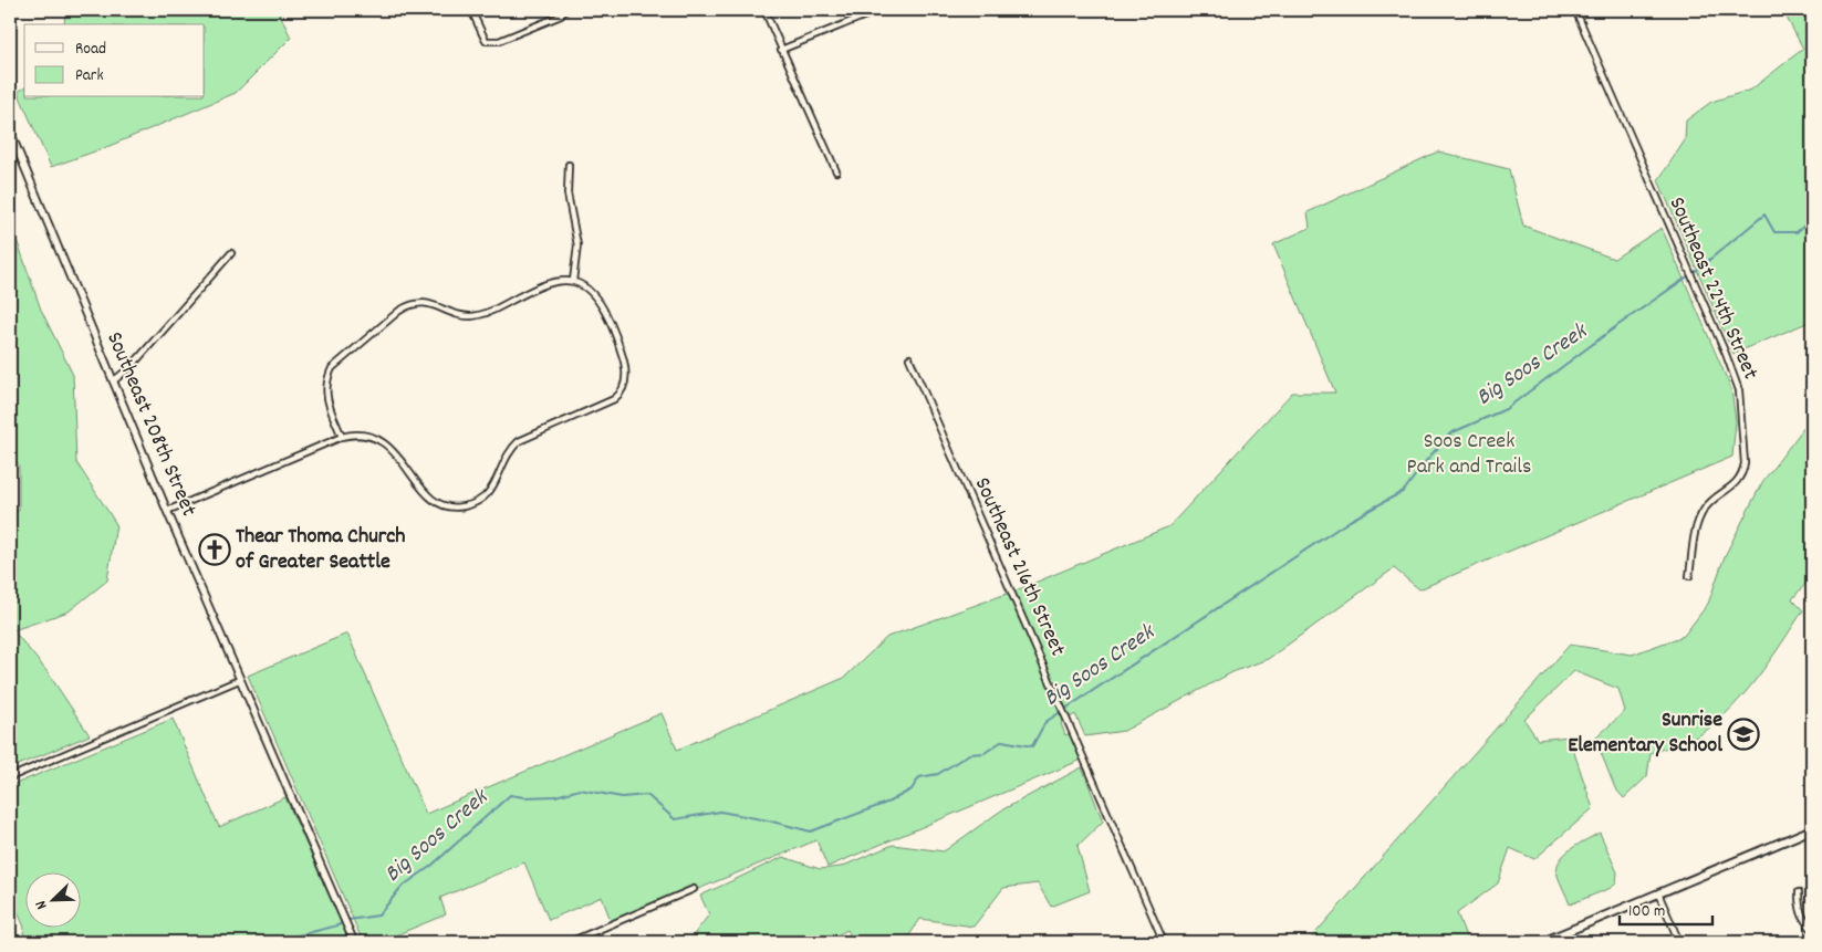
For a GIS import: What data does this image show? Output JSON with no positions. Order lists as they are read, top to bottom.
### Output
{
  "streets": {
    "street": ["Southeast 224th Street", "Southeast 208th Street", "Southeast 216th Street"]
  },
  "water": ["Big Soos Creek"],
  "parks": ["Soos Creek Park and Trails"],
  "places": {
    "church": ["Thear Thoma Church of Greater Seattle"],
    "school or university": ["Sunrise Elementary School"]
  },
  "legend": ["Road", "Park"],
  "scale_bar": "100 m",
  "north": "bottom left"
}
